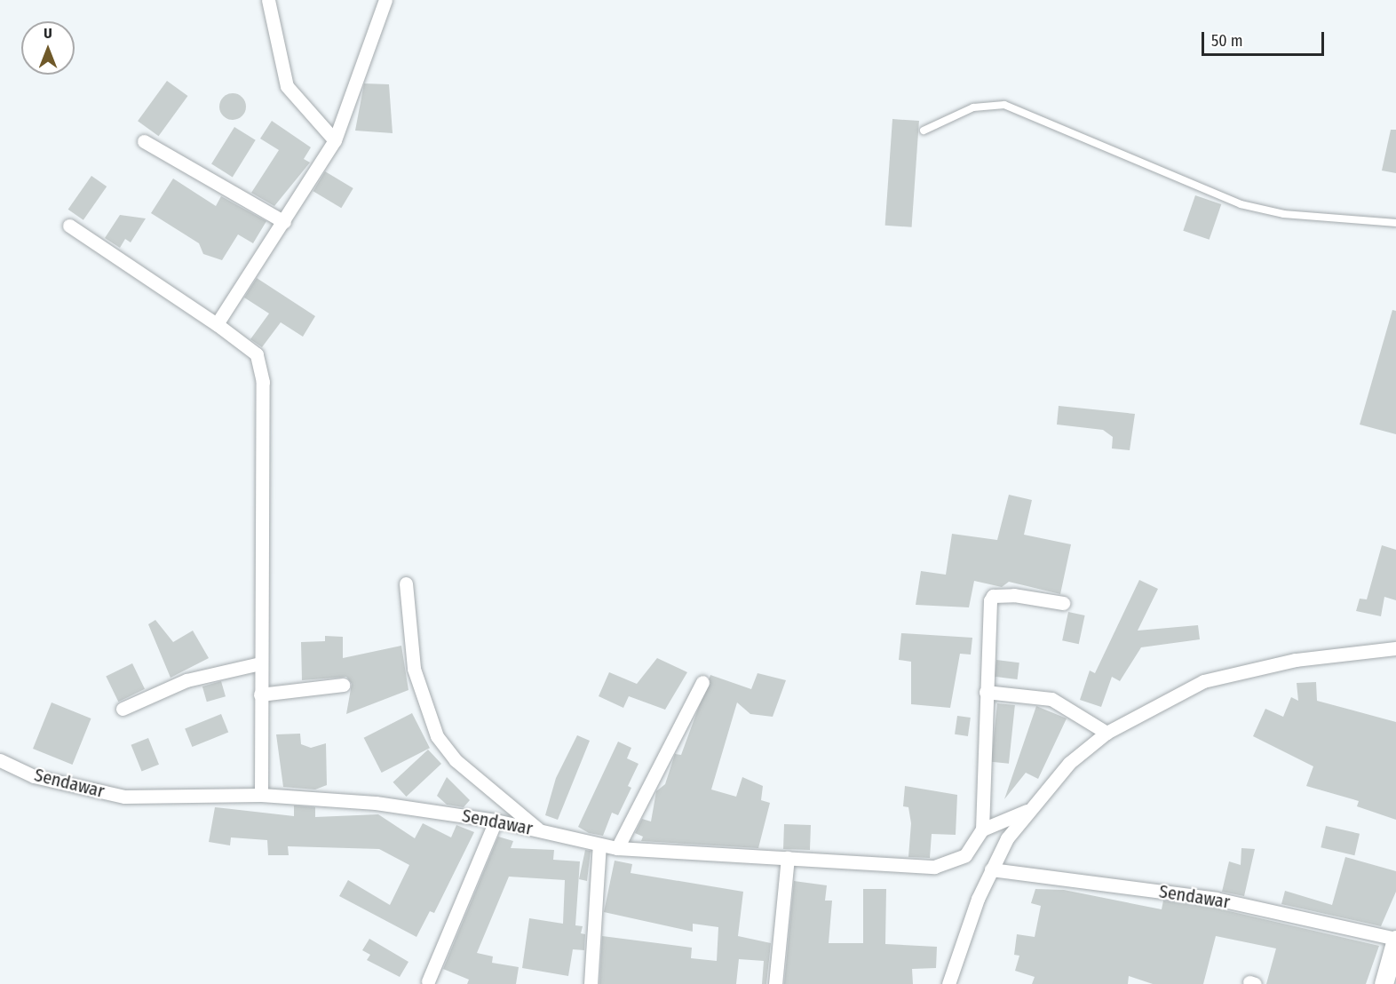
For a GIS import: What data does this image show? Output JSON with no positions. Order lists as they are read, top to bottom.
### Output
{
  "streets": {
    "street": ["Sendawar"]
  },
  "scale_bar": "50 m",
  "north": "top"
}
